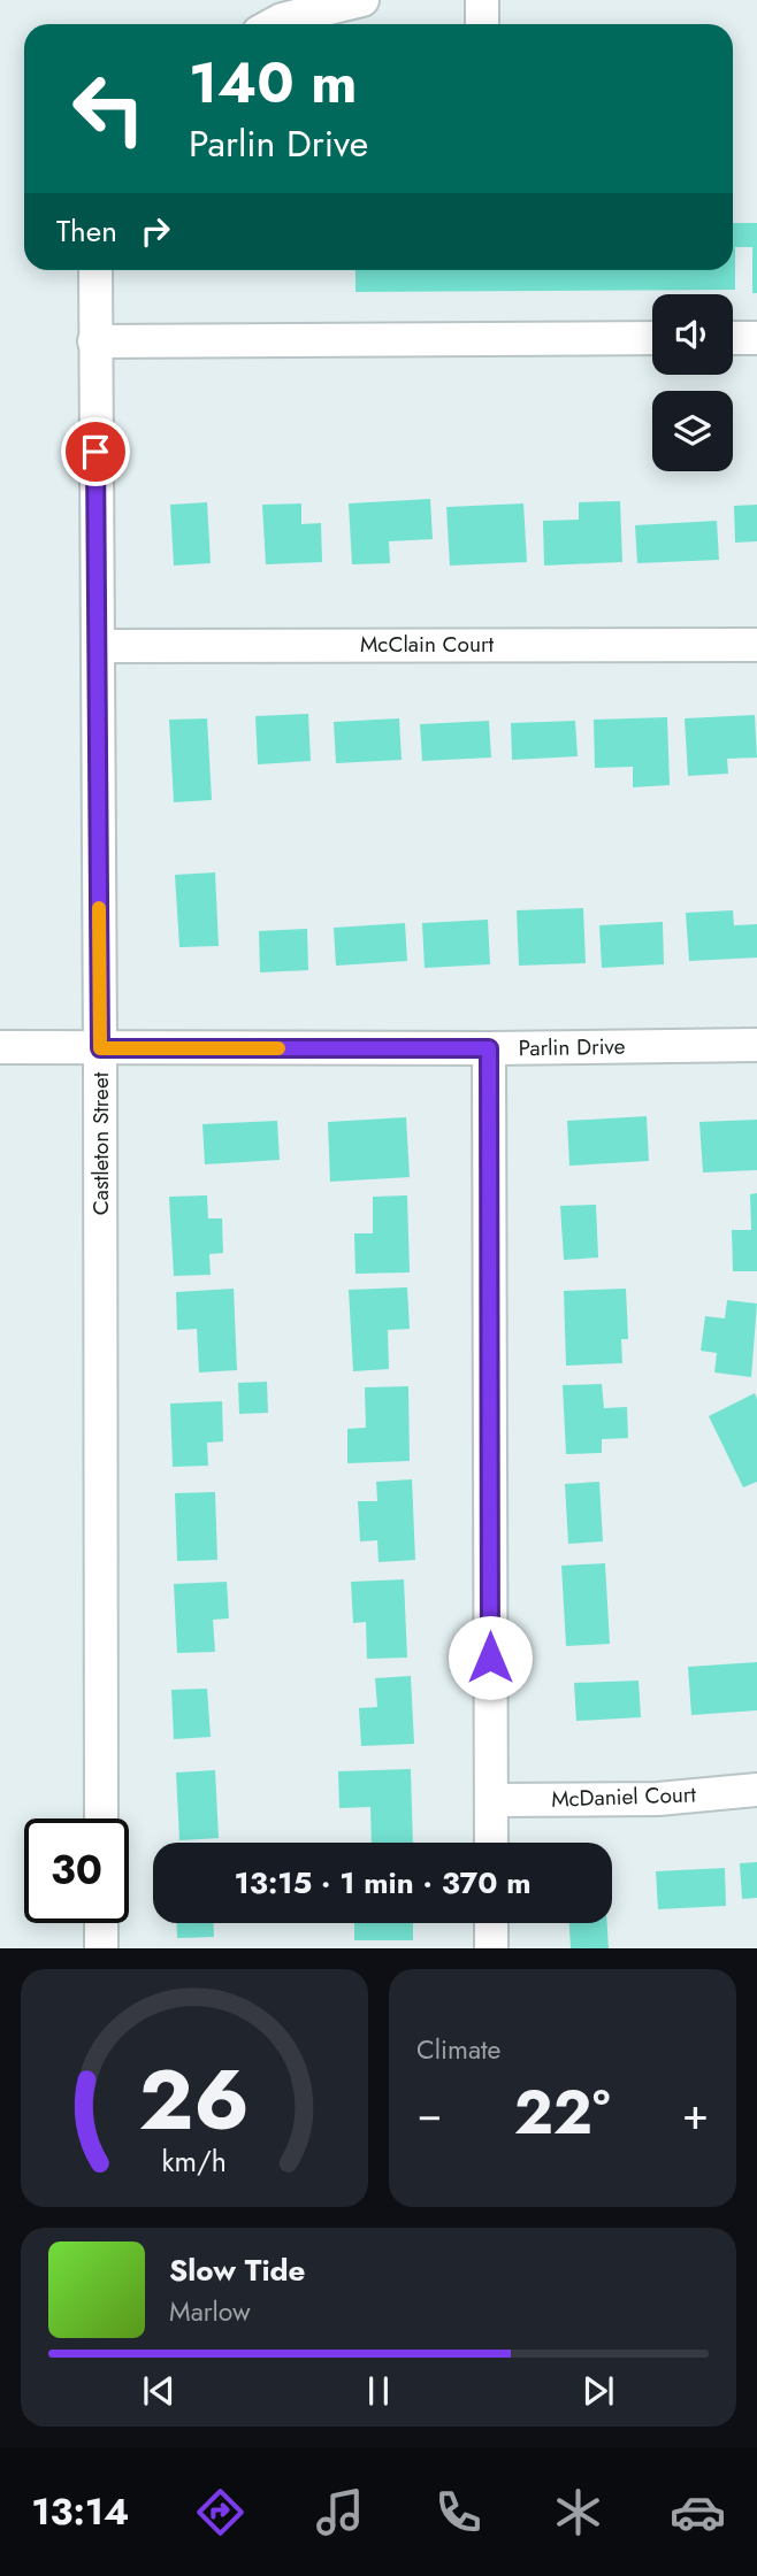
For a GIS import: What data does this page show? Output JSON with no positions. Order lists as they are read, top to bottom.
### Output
{
  "streets": {
    "street": [
      "McClain Court",
      "Parlin Drive",
      "Castleton Street",
      "McDaniel Court"
    ]
  },
  "crossings": [
    ["McClain Court", "Castleton Street"],
    ["Parlin Drive", "Castleton Street"]
  ],
  "page": {
    "turn": ["140 m", "Parlin Drive"],
    "then": "Then",
    "limit": "30",
    "trip": "13:15 · 1 min · 370 m",
    "tile": "Climate",
    "heat": ["−", "22°", "+"],
    "song": ["Slow Tide", "Marlow"],
    "tabs": "13:14",
    "gauge": ["26", "km/h"]
  }
}
